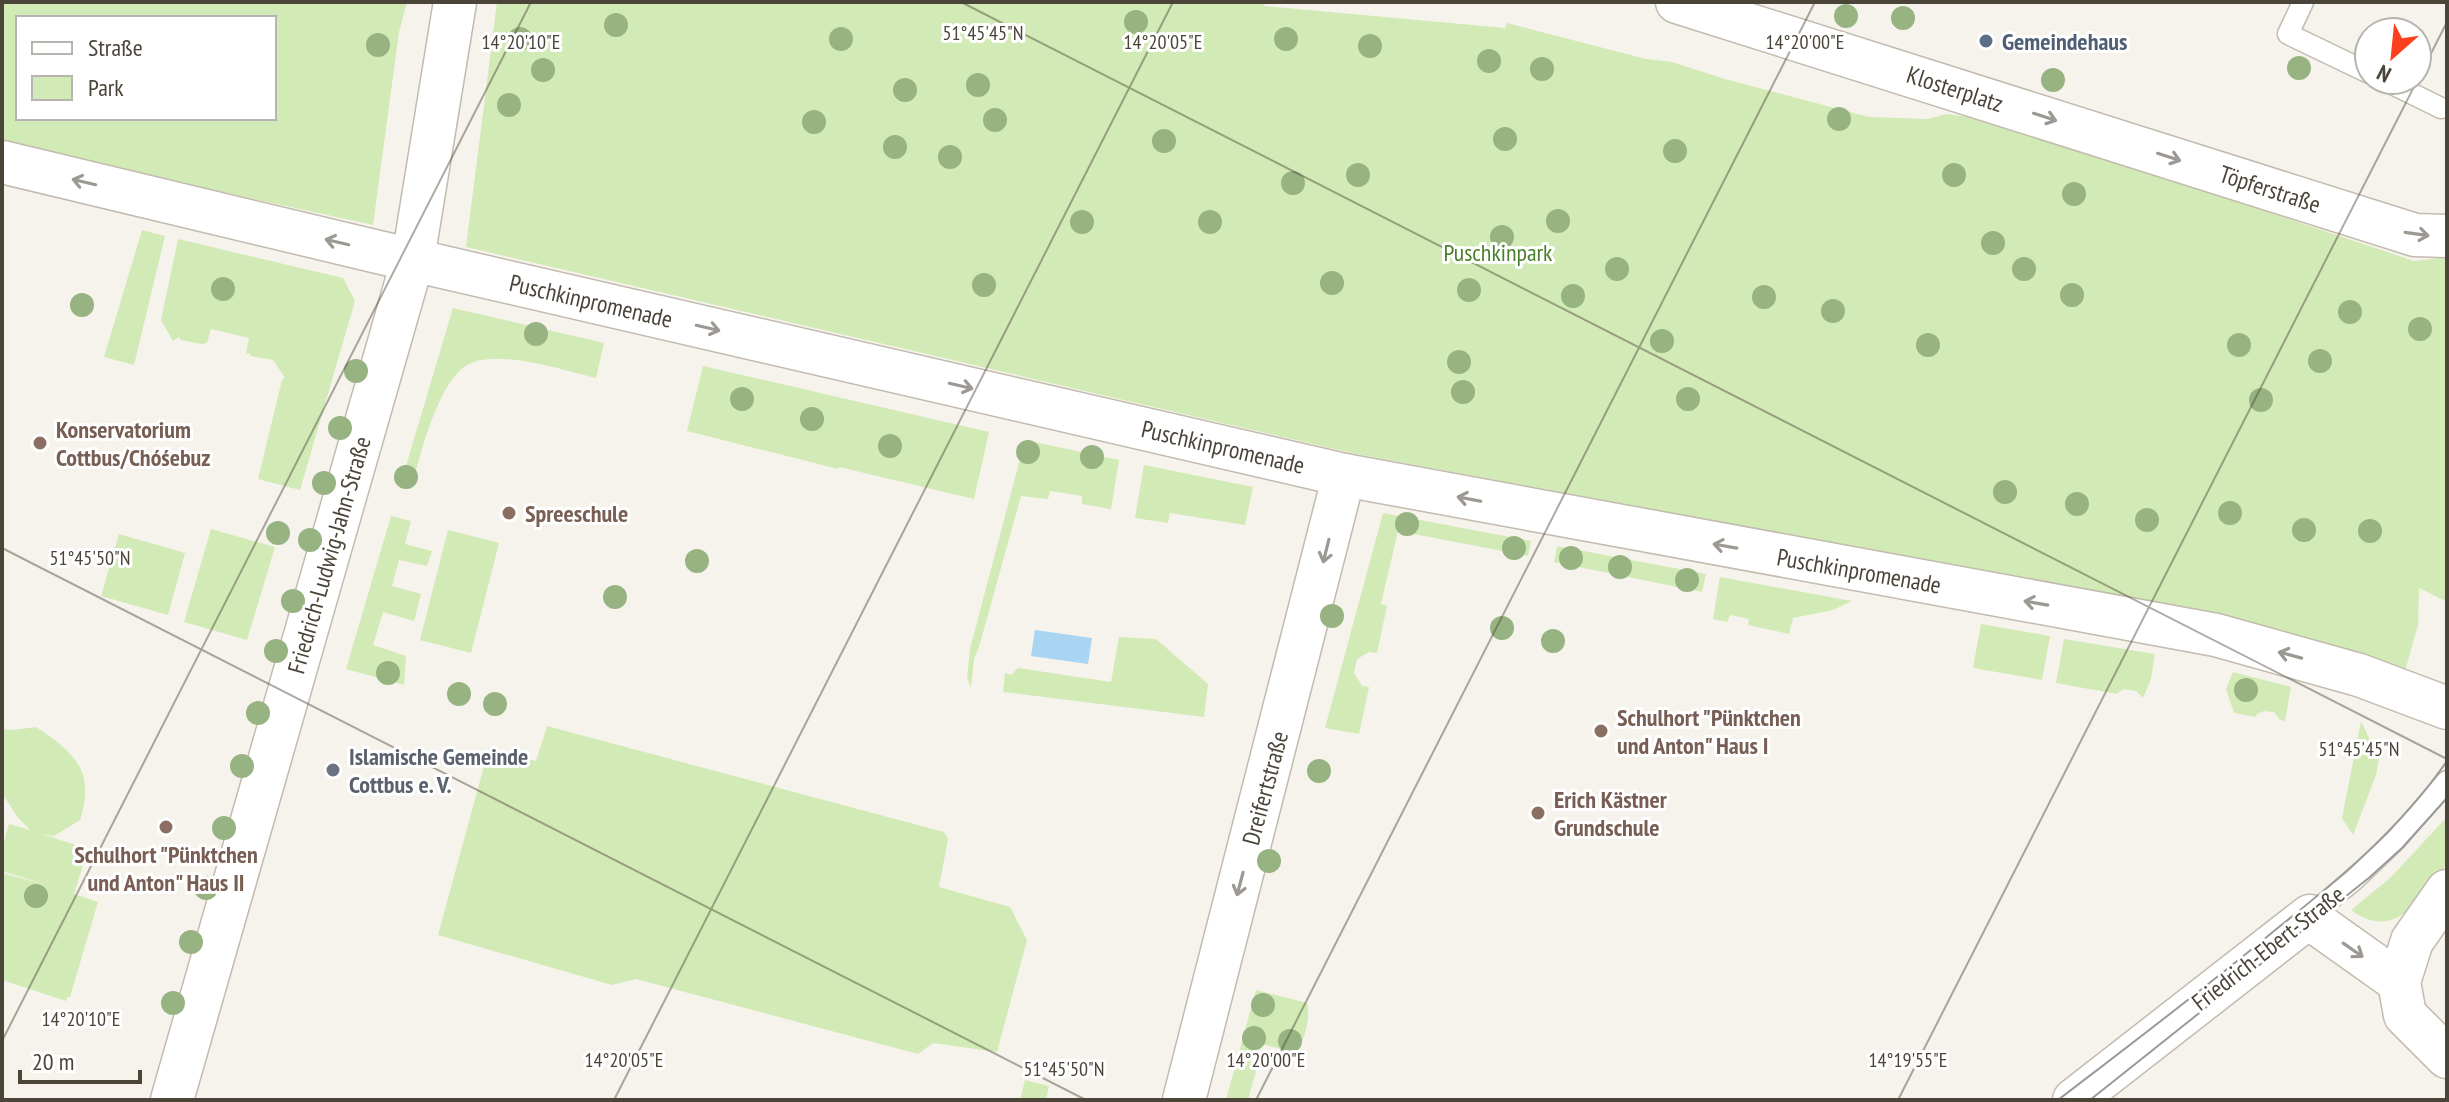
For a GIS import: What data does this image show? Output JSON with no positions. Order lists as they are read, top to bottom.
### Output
{
  "streets": {
    "street": [
      "Klosterplatz",
      "Töpferstraße",
      "Puschkinpromenade",
      "Friedrich-Ludwig-Jahn-Straße",
      "Dreifertstraße",
      "Friedrich-Ebert-Straße"
    ]
  },
  "crossings": [
    ["Klosterplatz", "Töpferstraße"],
    ["Puschkinpromenade", "Friedrich-Ludwig-Jahn-Straße"],
    ["Puschkinpromenade", "Dreifertstraße"]
  ],
  "one_way": ["Klosterplatz", "Töpferstraße", "Dreifertstraße"],
  "parks": ["Puschkinpark"],
  "places": [
    "Gemeindehaus",
    "Konservatorium Cottbus/Chóśebuz",
    "Spreeschule",
    "Schulhort \"Pünktchen und Anton\" Haus I",
    "Islamische Gemeinde Cottbus e. V.",
    "Erich Kästner Grundschule",
    "Schulhort \"Pünktchen und Anton\" Haus II"
  ],
  "legend": ["Straße", "Park"],
  "scale_bar": "20 m",
  "north": "bottom left",
  "coordinates": [
    "51°45'45\"N",
    "14°20'10\"E",
    "14°20'05\"E",
    "14°20'00\"E",
    "51°45'50\"N",
    "14°19'55\"E"
  ]
}
